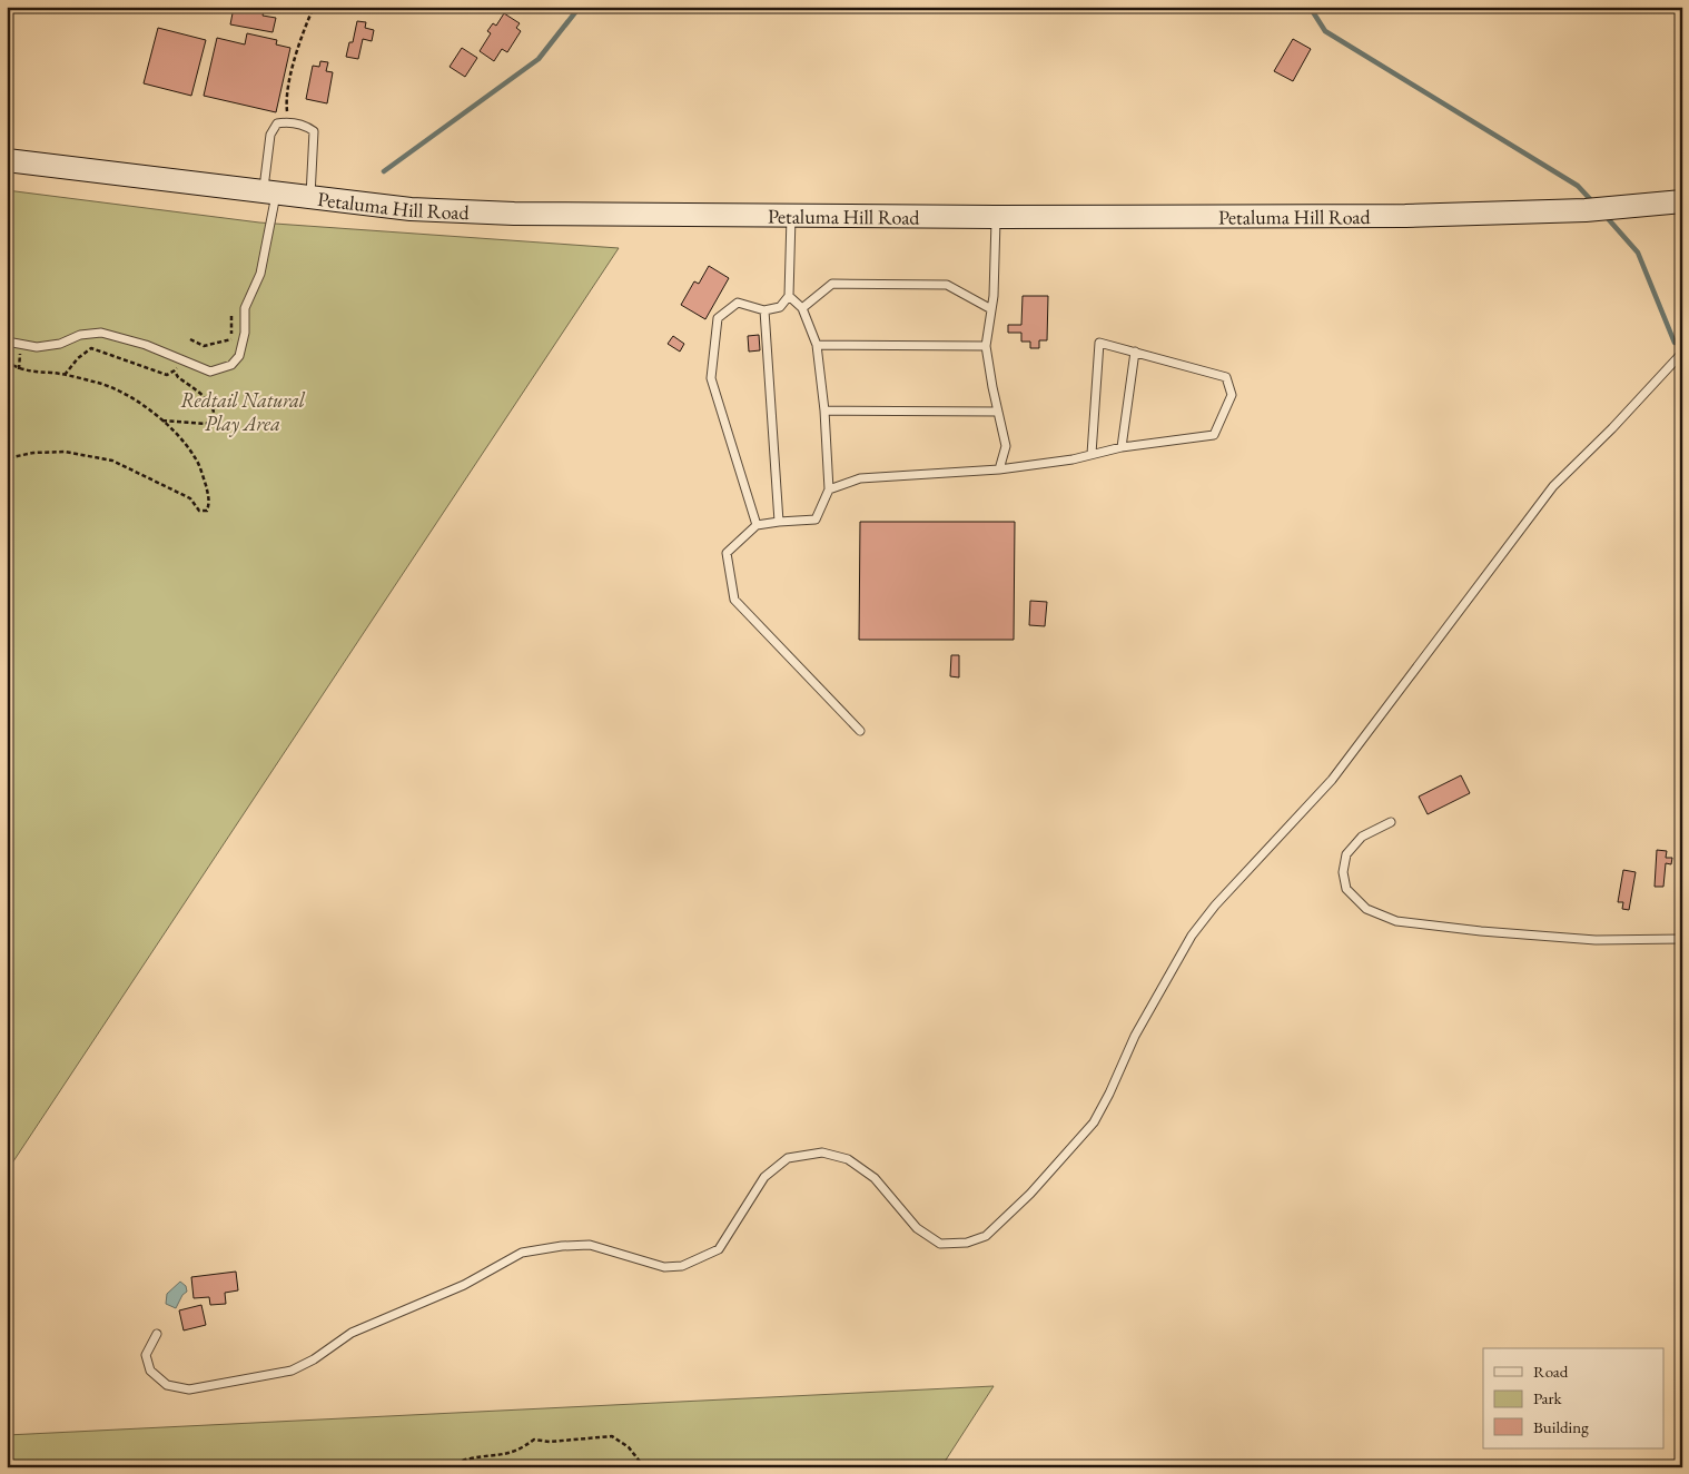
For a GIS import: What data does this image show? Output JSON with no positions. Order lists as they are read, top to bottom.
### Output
{
  "streets": {
    "main road": ["Petaluma Hill Road"]
  },
  "parks": ["Redtail Natural Play Area"],
  "legend": ["Road", "Park", "Building"]
}
